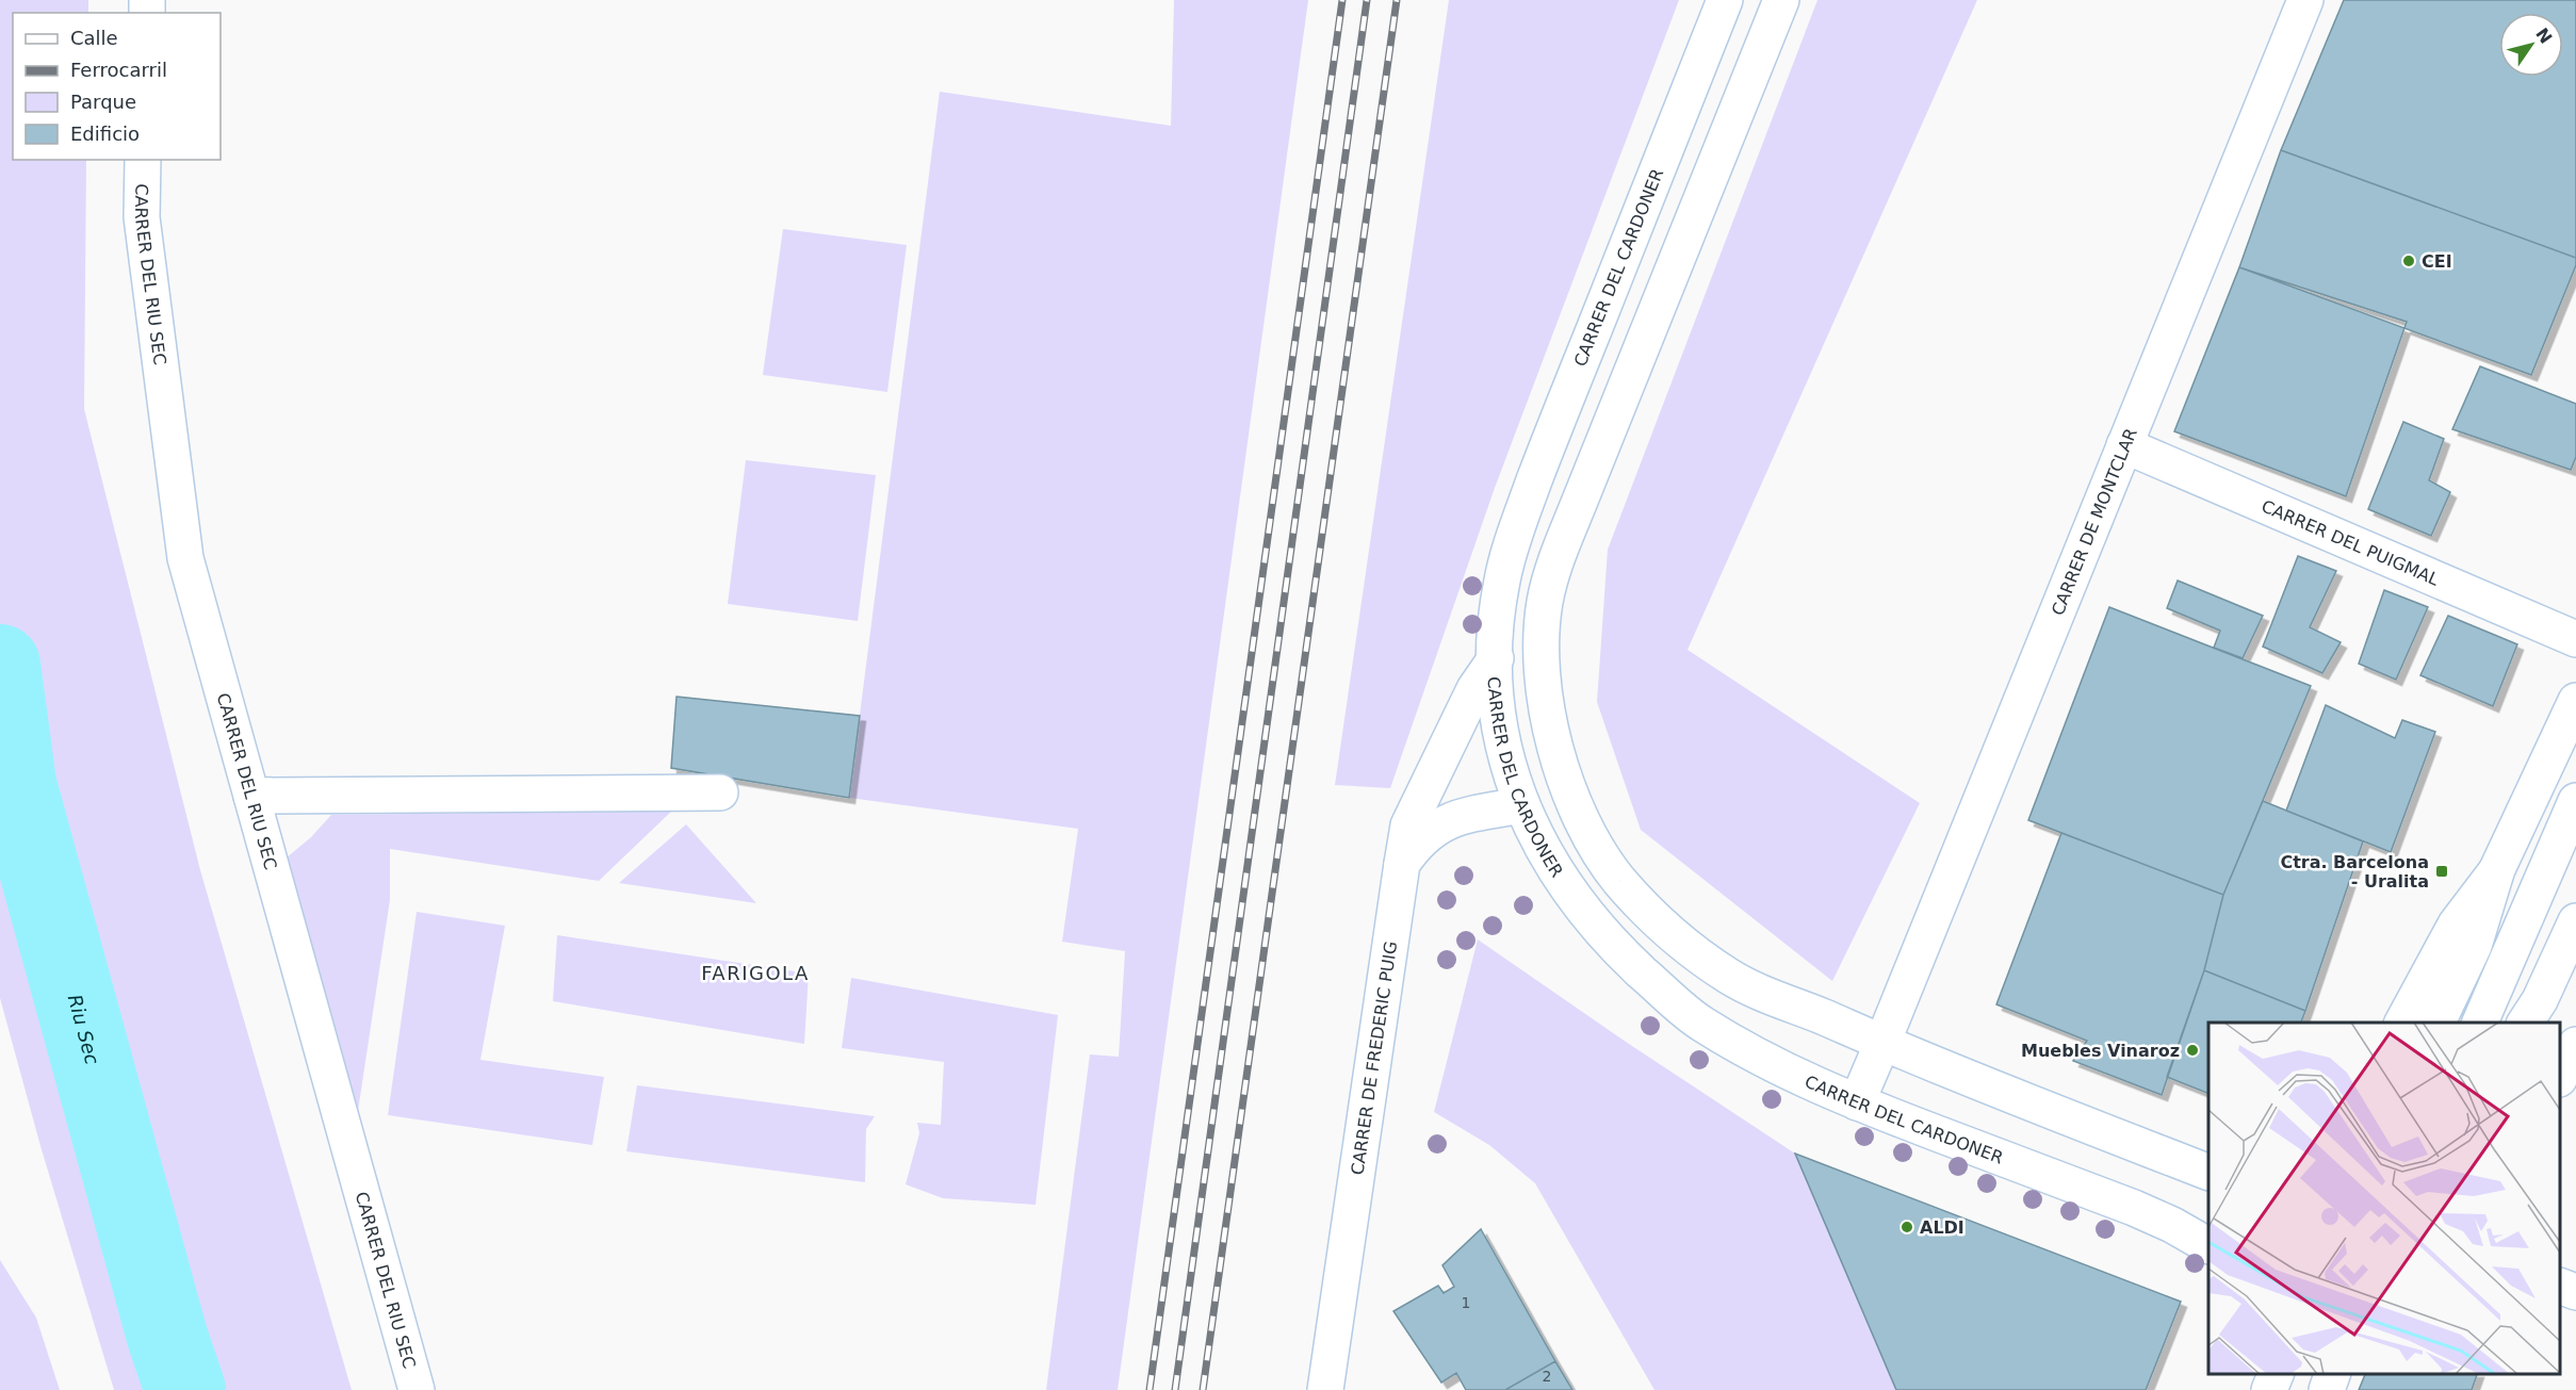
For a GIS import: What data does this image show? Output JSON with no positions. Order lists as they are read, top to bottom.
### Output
{
  "streets": {
    "street": [
      "CARRER DEL CARDONER",
      "CARRER DEL RIU SEC",
      "CARRER DE MONTCLAR",
      "CARRER DEL PUIGMAL",
      "CARRER DE FREDERIC PUIG"
    ]
  },
  "crossings": [
    ["CARRER DEL CARDONER", "CARRER DE MONTCLAR"],
    ["CARRER DEL CARDONER", "CARRER DE FREDERIC PUIG"],
    ["CARRER DE MONTCLAR", "CARRER DEL PUIGMAL"]
  ],
  "districts": ["FARIGOLA"],
  "water": ["Riu Sec"],
  "places": {
    "other": ["CEI", "Muebles Vinaroz", "ALDI"],
    "transit": ["Ctra. Barcelona - Uralita"]
  },
  "house_numbers": ["1", "2"],
  "legend": [
    "Calle",
    "Ferrocarril",
    "Parque",
    "Edificio"
  ],
  "north": "top right"
}
